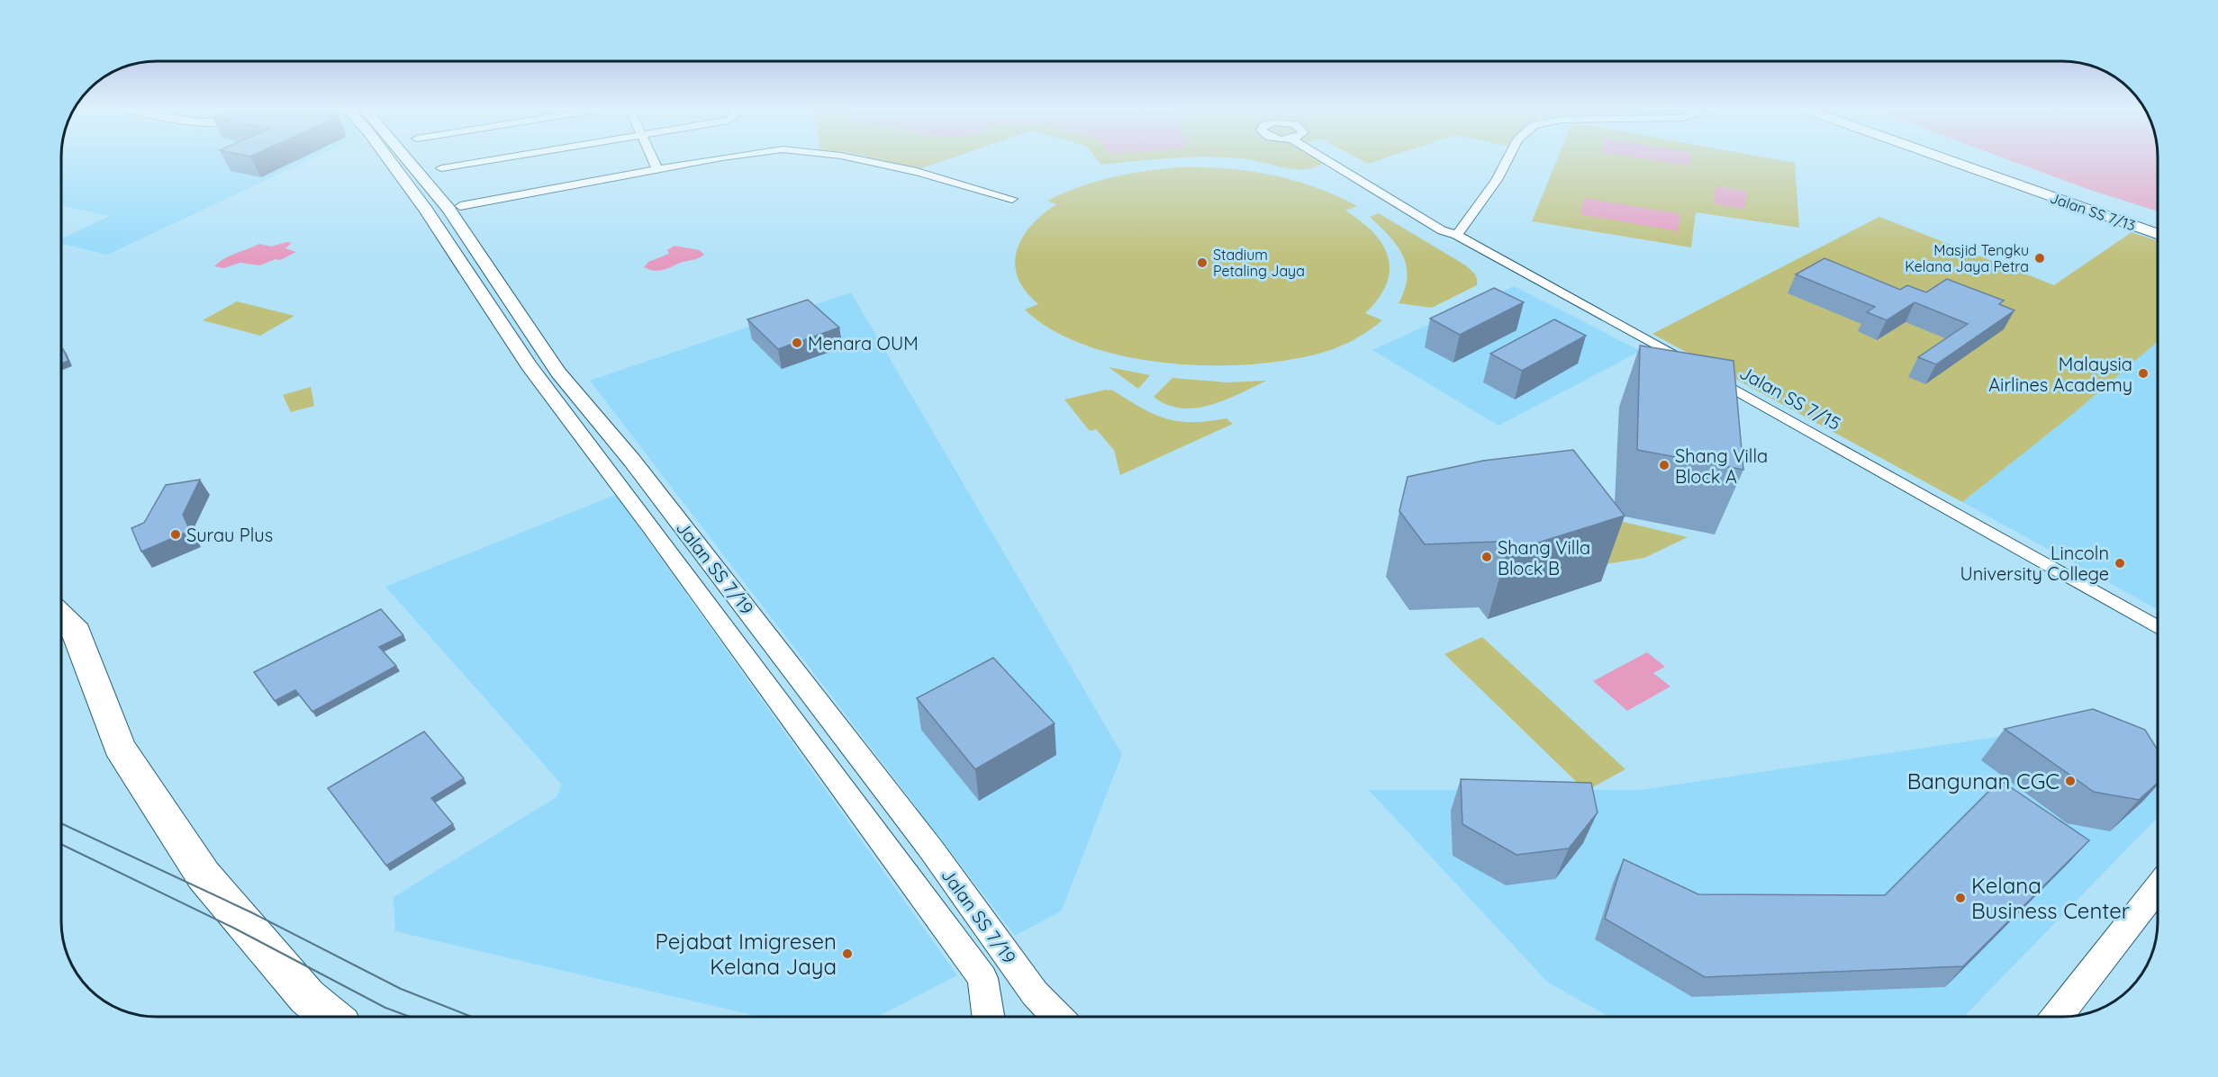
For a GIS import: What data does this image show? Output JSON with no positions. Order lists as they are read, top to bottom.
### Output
{
  "streets": {
    "street": ["Jalan SS 7/13", "Jalan SS 7/15", "Jalan SS 7/19"]
  },
  "places": [
    "Masjid Tengku Kelana Jaya Petra",
    "Stadium Petaling Jaya",
    "Menara OUM",
    "Malaysia Airlines Academy",
    "Shang Villa Block A",
    "Surau Plus",
    "Shang Villa Block B",
    "Lincoln University College",
    "Bangunan CGC",
    "Kelana Business Center",
    "Pejabat Imigresen Kelana Jaya"
  ]
}
